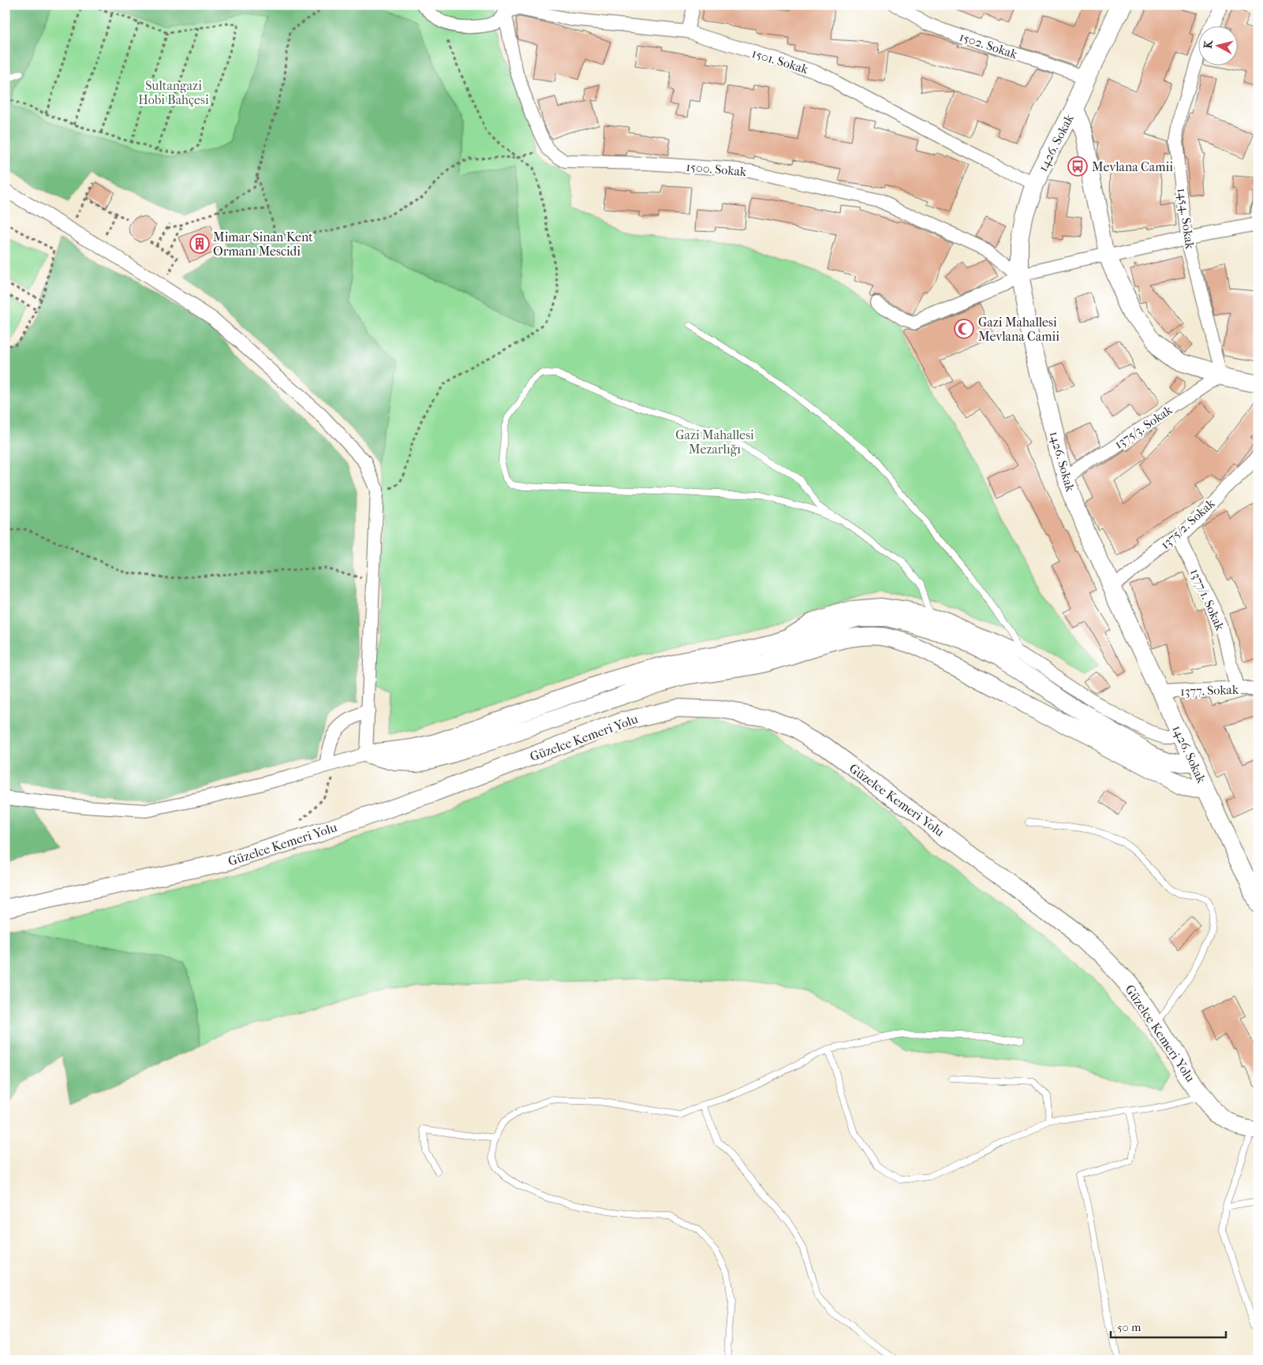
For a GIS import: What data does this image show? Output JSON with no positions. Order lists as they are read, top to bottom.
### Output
{
  "streets": {
    "main road": ["1426. Sokak", "Güzelce Kemeri Yolu"],
    "street": [
      "1502. Sokak",
      "1501. Sokak",
      "1500. Sokak",
      "1454. Sokak",
      "1375/3. Sokak",
      "1375/2. Sokak",
      "1377/1. Sokak",
      "1377. Sokak"
    ]
  },
  "crossings": [
    ["1502. Sokak", "1426. Sokak"],
    ["1501. Sokak", "1426. Sokak"],
    ["1501. Sokak", "1500. Sokak"],
    ["1426. Sokak", "1500. Sokak"],
    ["1426. Sokak", "1375/3. Sokak"],
    ["1426. Sokak", "1375/2. Sokak"],
    ["1426. Sokak", "1377. Sokak"],
    ["1454. Sokak", "1375/3. Sokak"],
    ["1375/2. Sokak", "1377/1. Sokak"],
    ["1377/1. Sokak", "1377. Sokak"]
  ],
  "parks": ["Sultangazi Hobi Bahçesi", "Gazi Mahallesi Mezarlığı"],
  "places": {
    "bus stop": ["Mevlana Camii"],
    "building": ["Mimar Sinan Kent Ormanı Mescidi"],
    "mosque": ["Gazi Mahallesi Mevlana Camii"]
  },
  "scale_bar": "50 m",
  "north": "left"
}
